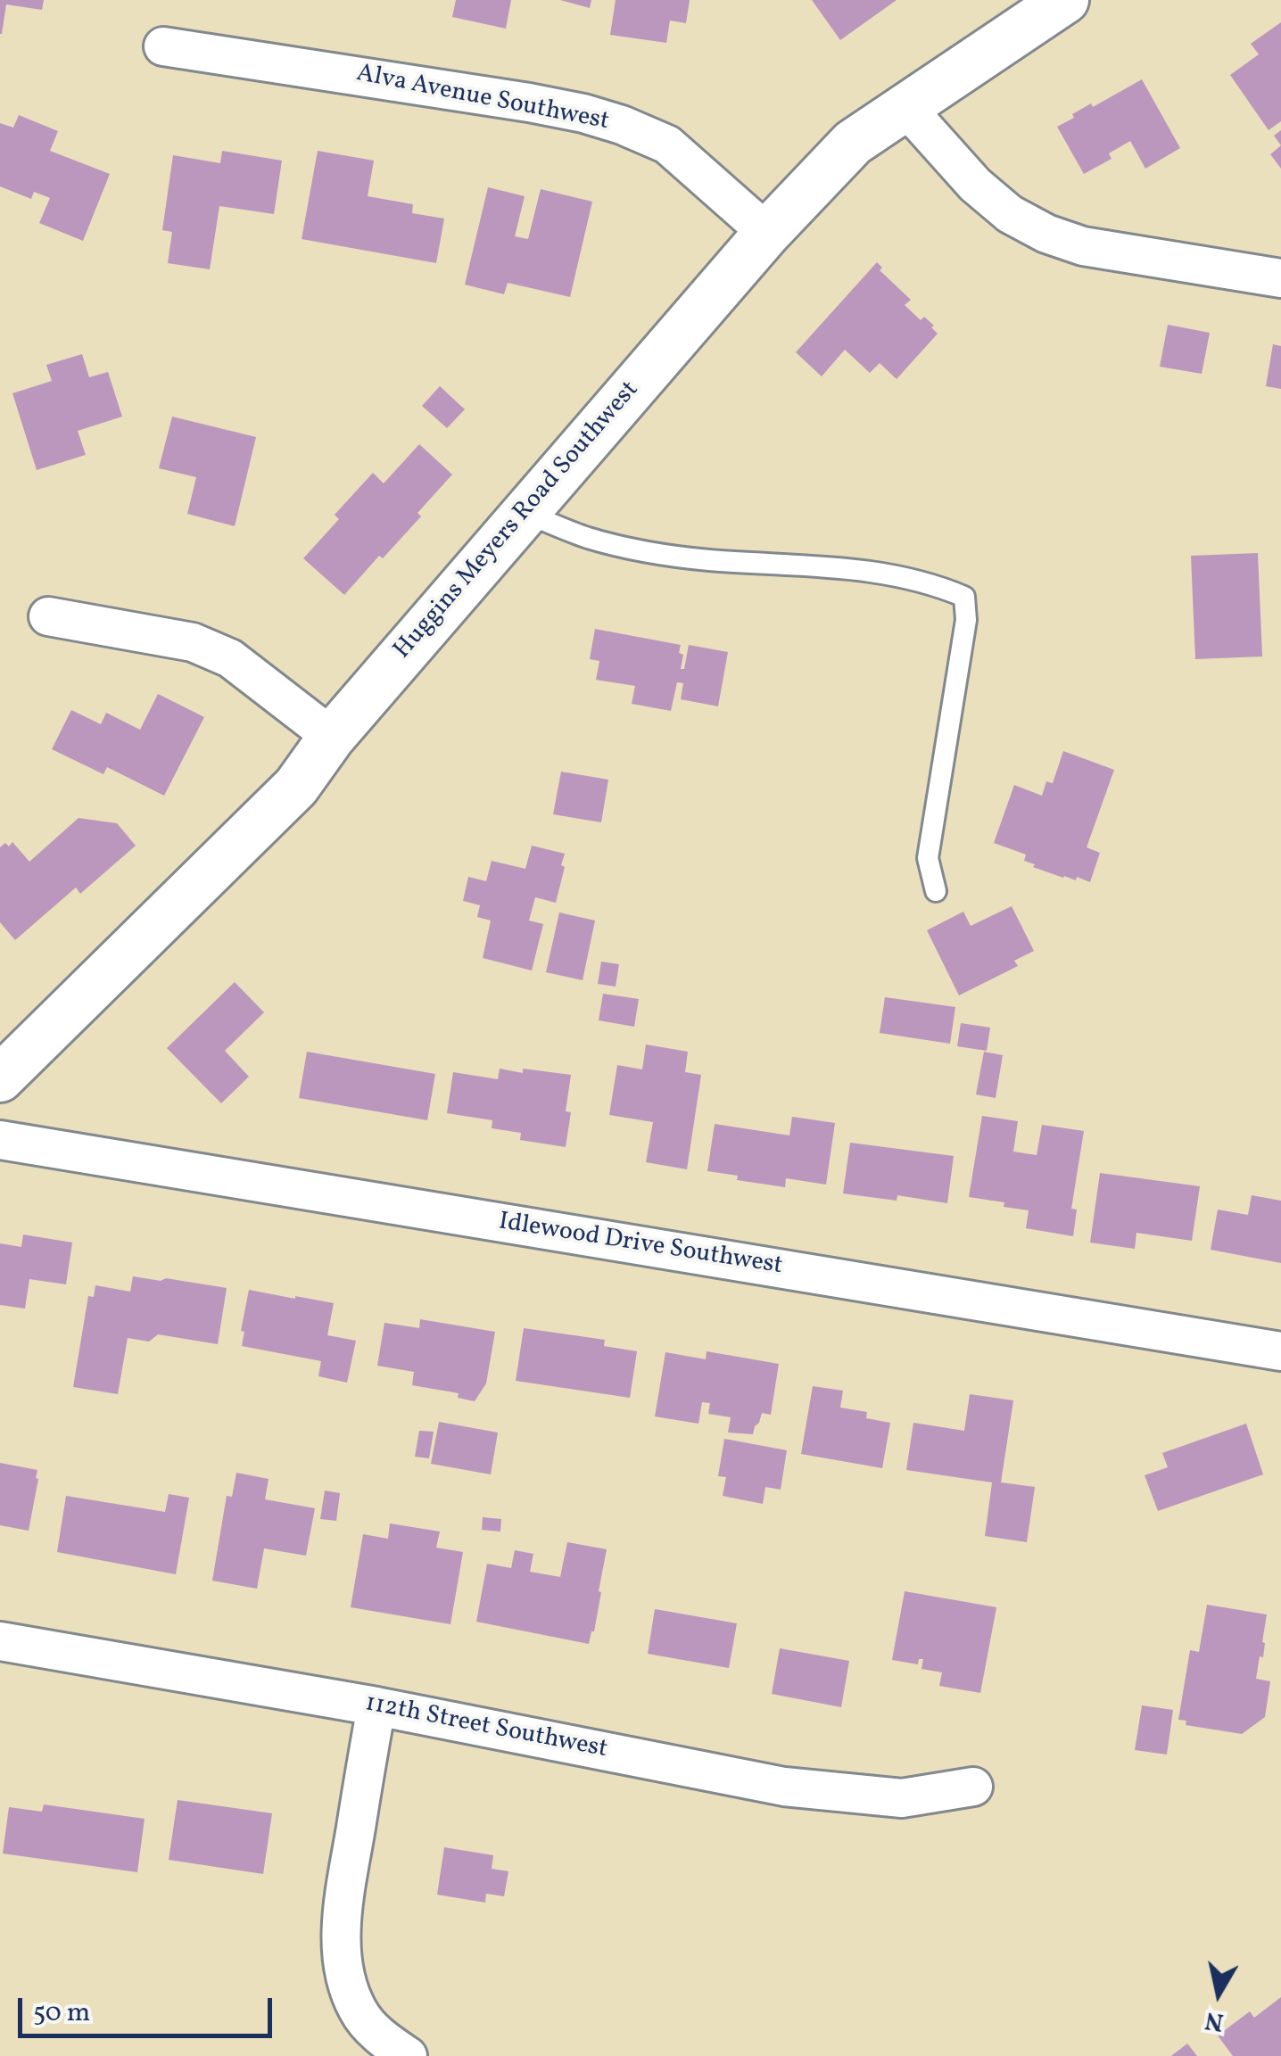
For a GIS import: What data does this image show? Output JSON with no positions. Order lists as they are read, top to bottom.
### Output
{
  "streets": {
    "street": [
      "Alva Avenue Southwest",
      "Huggins Meyers Road Southwest",
      "Idlewood Drive Southwest",
      "112th Street Southwest"
    ]
  },
  "crossings": [
    ["Alva Avenue Southwest", "Huggins Meyers Road Southwest"]
  ],
  "scale_bar": "50 m",
  "north": "bottom"
}
